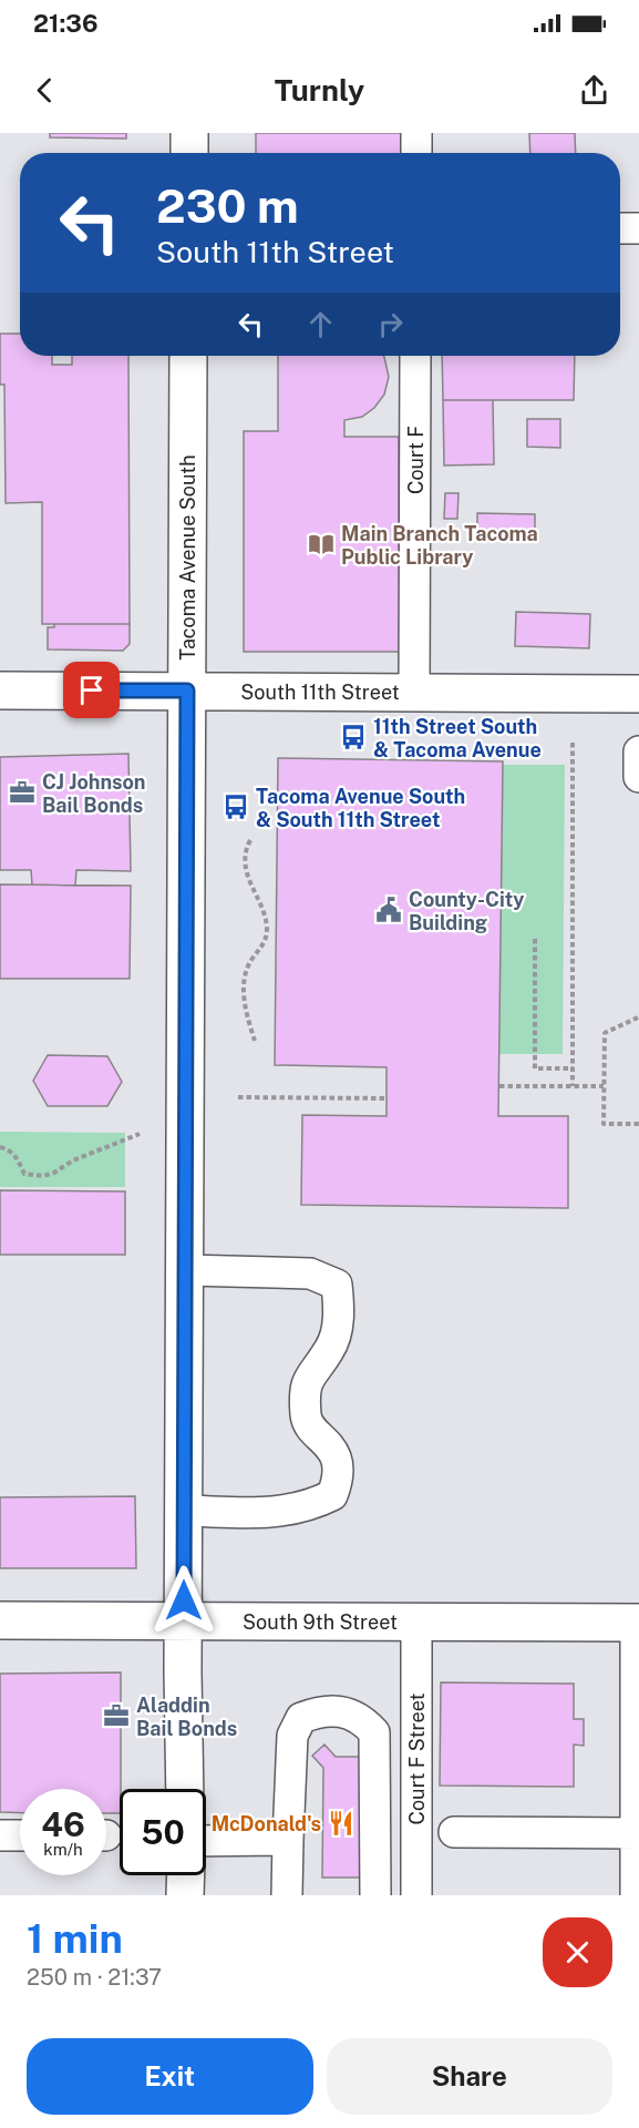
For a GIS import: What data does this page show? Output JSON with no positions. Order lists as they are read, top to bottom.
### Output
{
  "streets": {
    "main road": ["Tacoma Avenue South", "South 11th Street", "South 9th Street"],
    "street": ["Court F", "Court F Street"]
  },
  "crossings": [
    ["Court F", "South 11th Street"],
    ["Tacoma Avenue South", "South 11th Street"],
    ["Tacoma Avenue South", "South 9th Street"],
    ["South 9th Street", "Court F Street"]
  ],
  "places": {
    "library": ["Main Branch Tacoma Public Library"],
    "bus stop": ["11th Street South & Tacoma Avenue", "Tacoma Avenue South & South 11th Street"],
    "office": ["CJ Johnson Bail Bonds", "Aladdin Bail Bonds"],
    "public building": ["County-City Building"],
    "restaurant": ["McDonald's"]
  },
  "page": {
    "status": "21:36",
    "header": "Turnly",
    "turn": ["230 m", "South 11th Street"],
    "speed": "46 km/h",
    "limit": "50",
    "heading": ["1 min", "250 m · 21:37"],
    "buttons": ["Exit", "Share"]
  }
}
